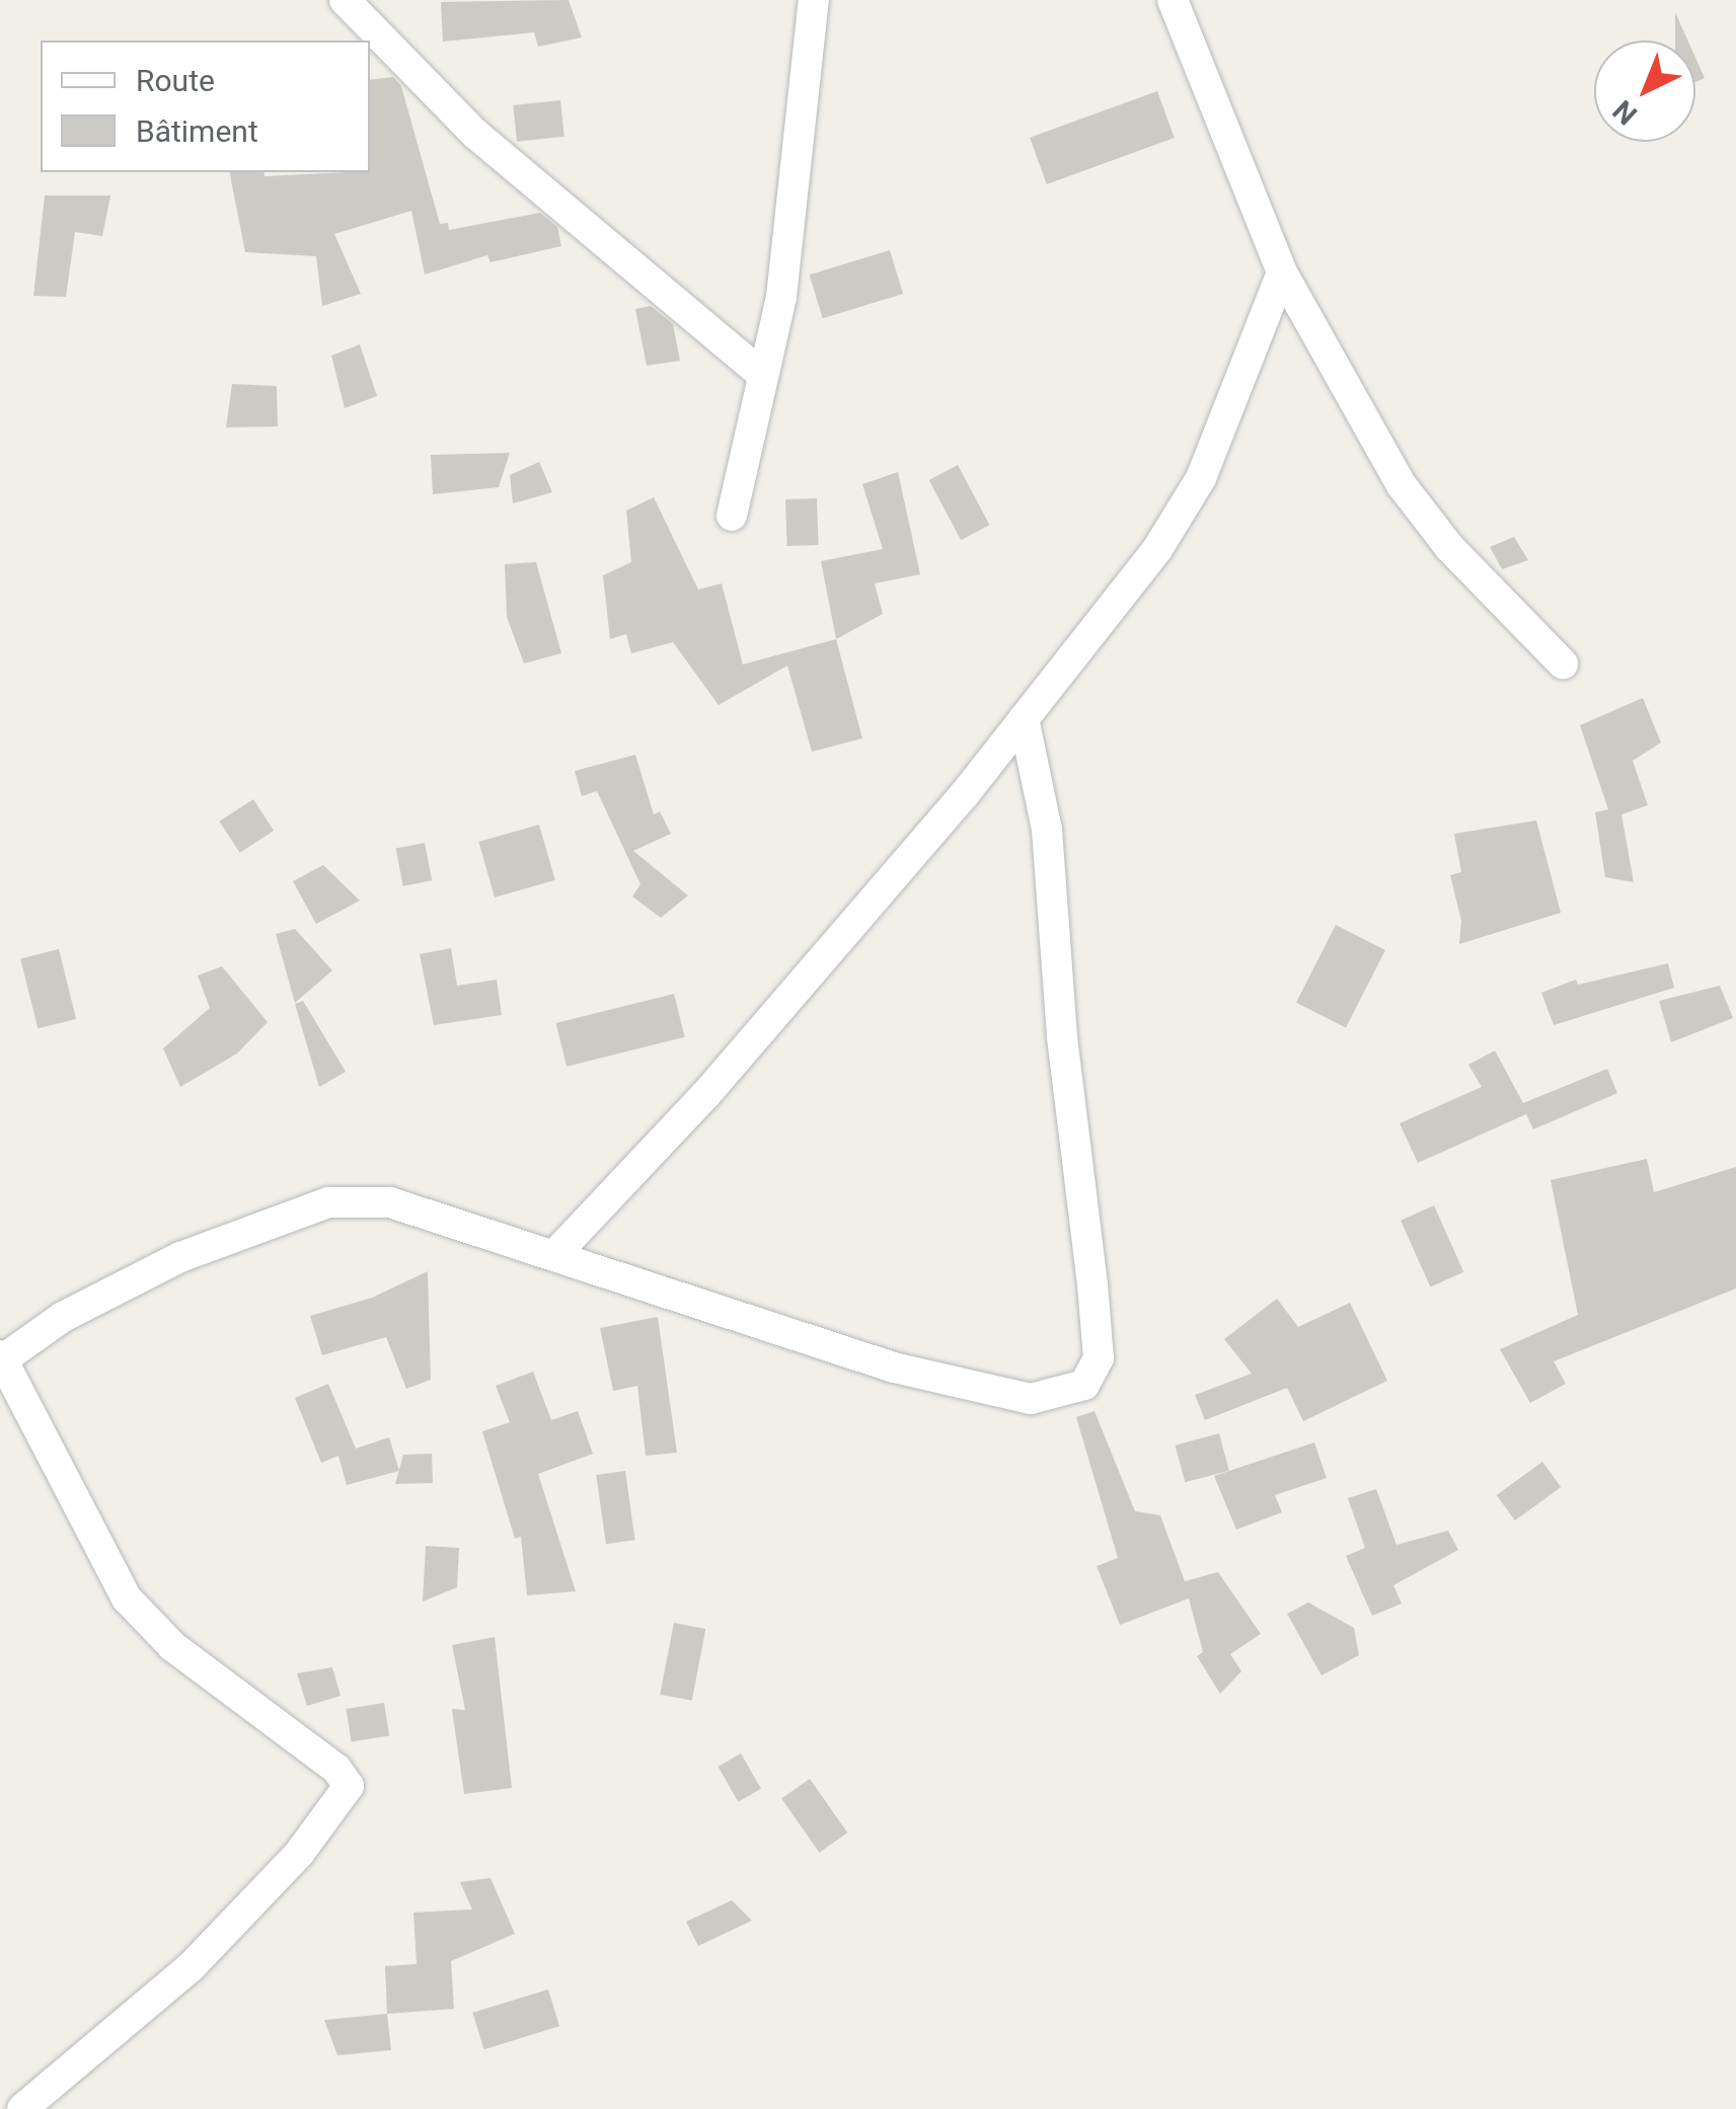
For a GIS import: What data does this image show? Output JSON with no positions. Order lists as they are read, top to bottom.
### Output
{
  "legend": ["Route", "Bâtiment"],
  "north": "bottom left"
}
